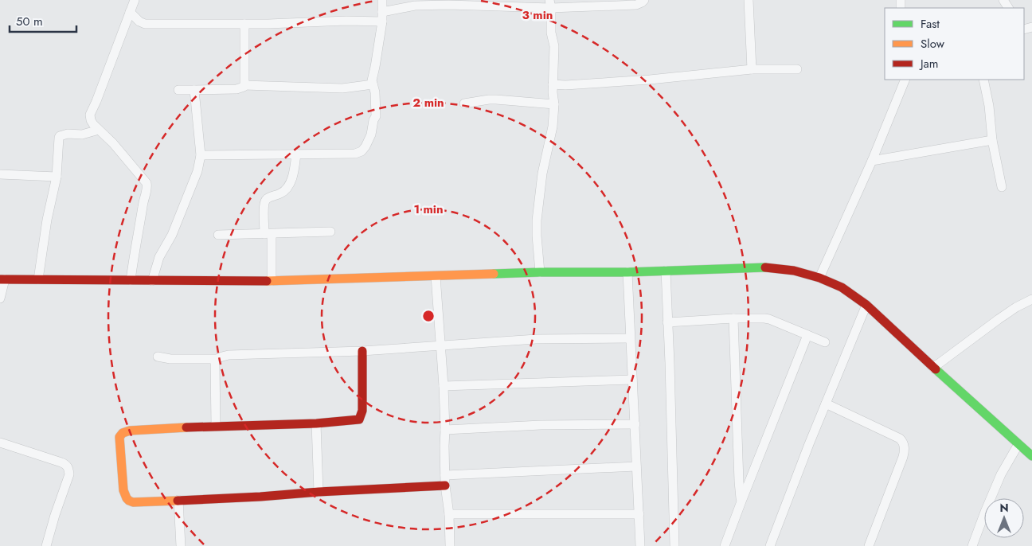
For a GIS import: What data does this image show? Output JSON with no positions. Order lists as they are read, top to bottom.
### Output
{
  "legend": ["Fast", "Slow", "Jam"],
  "scale_bar": "50 m",
  "north": "top",
  "rings": ["3 min", "2 min", "1 min"]
}
